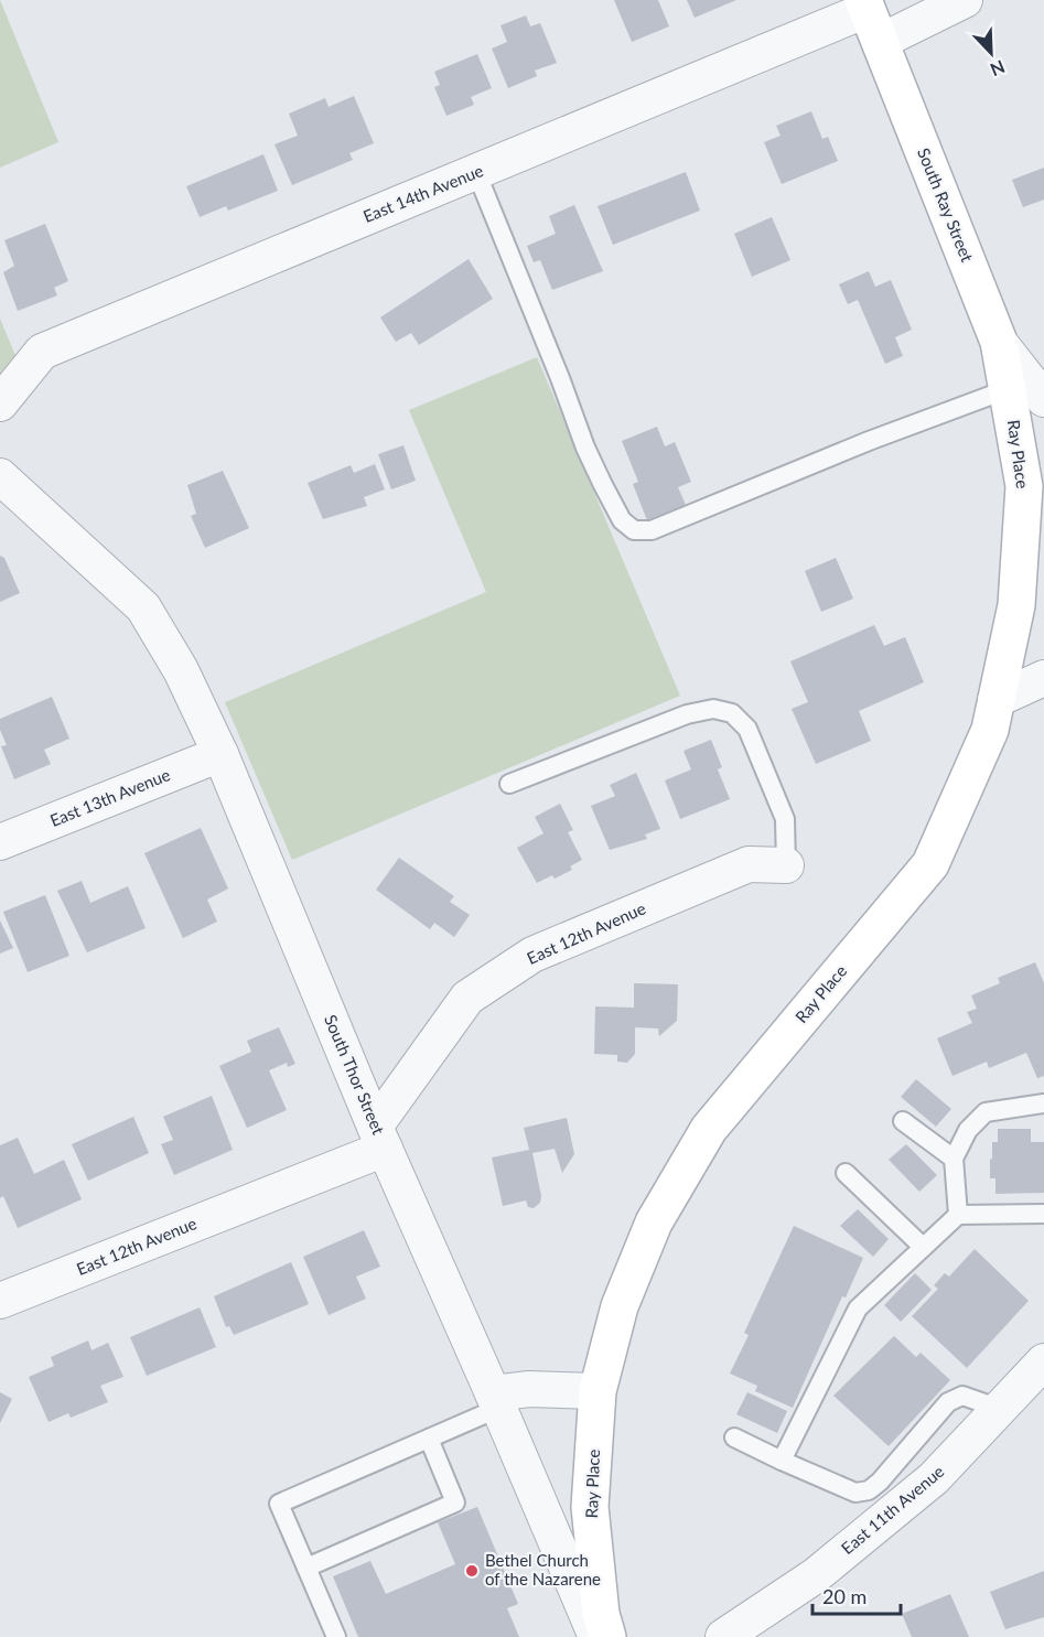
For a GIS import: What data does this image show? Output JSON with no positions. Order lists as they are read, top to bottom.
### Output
{
  "streets": {
    "main road": ["South Ray Street", "Ray Place"],
    "street": [
      "East 14th Avenue",
      "East 13th Avenue",
      "East 12th Avenue",
      "South Thor Street",
      "East 11th Avenue"
    ]
  },
  "crossings": [
    ["East 14th Avenue", "South Ray Street"],
    ["South Ray Street", "Ray Place"],
    ["East 13th Avenue", "South Thor Street"],
    ["East 12th Avenue", "South Thor Street"]
  ],
  "places": ["Bethel Church of the Nazarene"],
  "scale_bar": "20 m",
  "north": "bottom right"
}
